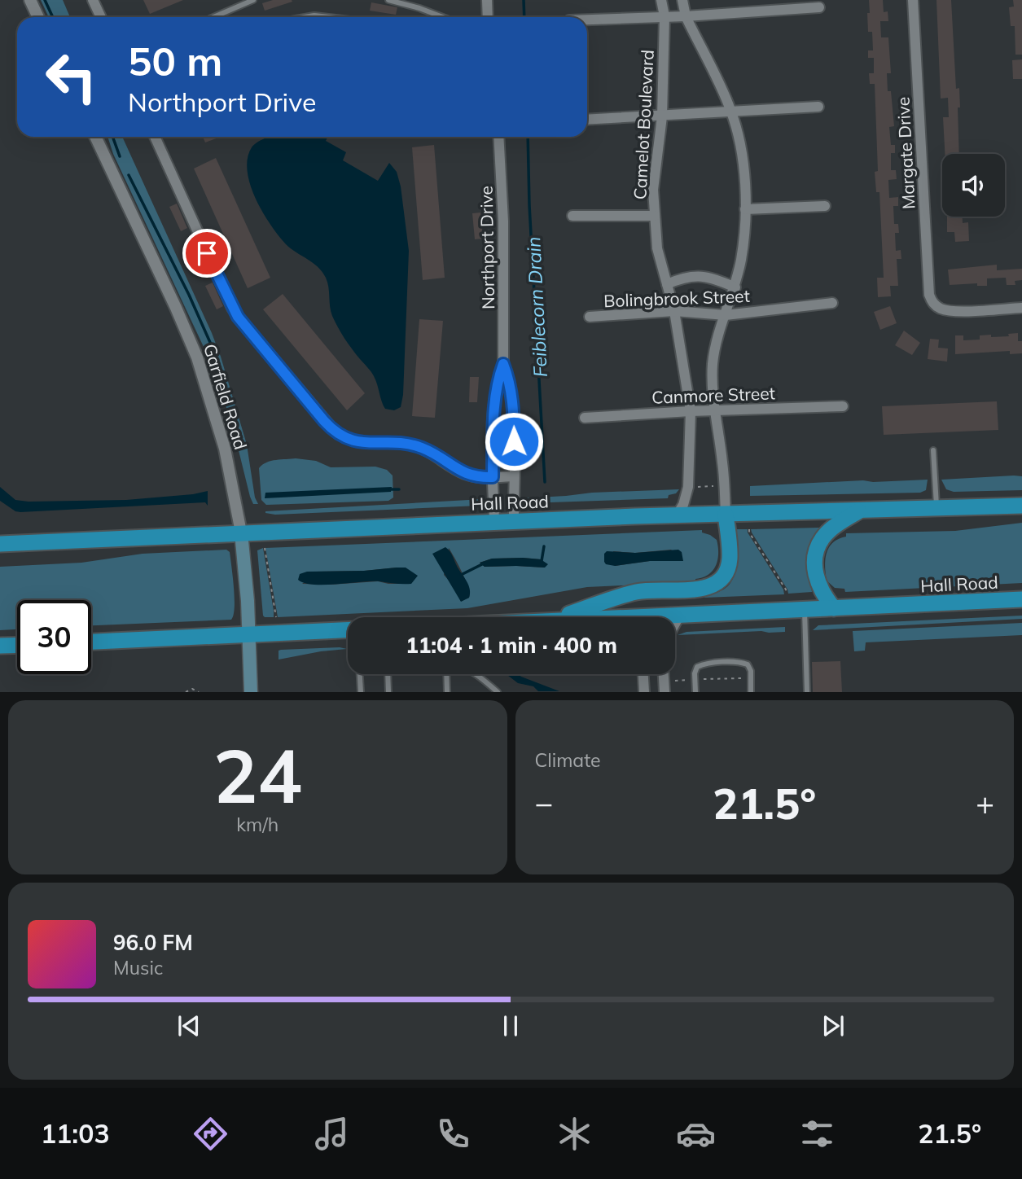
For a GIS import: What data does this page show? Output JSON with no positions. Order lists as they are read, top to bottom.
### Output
{
  "streets": {
    "highway": ["Hall Road"],
    "main road": ["Garfield Road"],
    "street": [
      "Camelot Boulevard",
      "Margate Drive",
      "Northport Drive",
      "Bolingbrook Street",
      "Canmore Street"
    ]
  },
  "crossings": [
    ["Camelot Boulevard", "Bolingbrook Street"],
    ["Camelot Boulevard", "Canmore Street"],
    ["Camelot Boulevard", "Hall Road"],
    ["Northport Drive", "Hall Road"],
    ["Garfield Road", "Hall Road"]
  ],
  "water": ["Feiblecorn Drain"],
  "page": {
    "turn": ["50 m", "Northport Drive"],
    "limit": "30",
    "trip": "11:04 · 1 min · 400 m",
    "tile": [
      ["24", "km/h"],
      "Climate"
    ],
    "heat": ["−", "21.5°", "+"],
    "song": ["96.0 FM", "Music"],
    "tabs": ["11:03", "21.5°"]
  }
}
